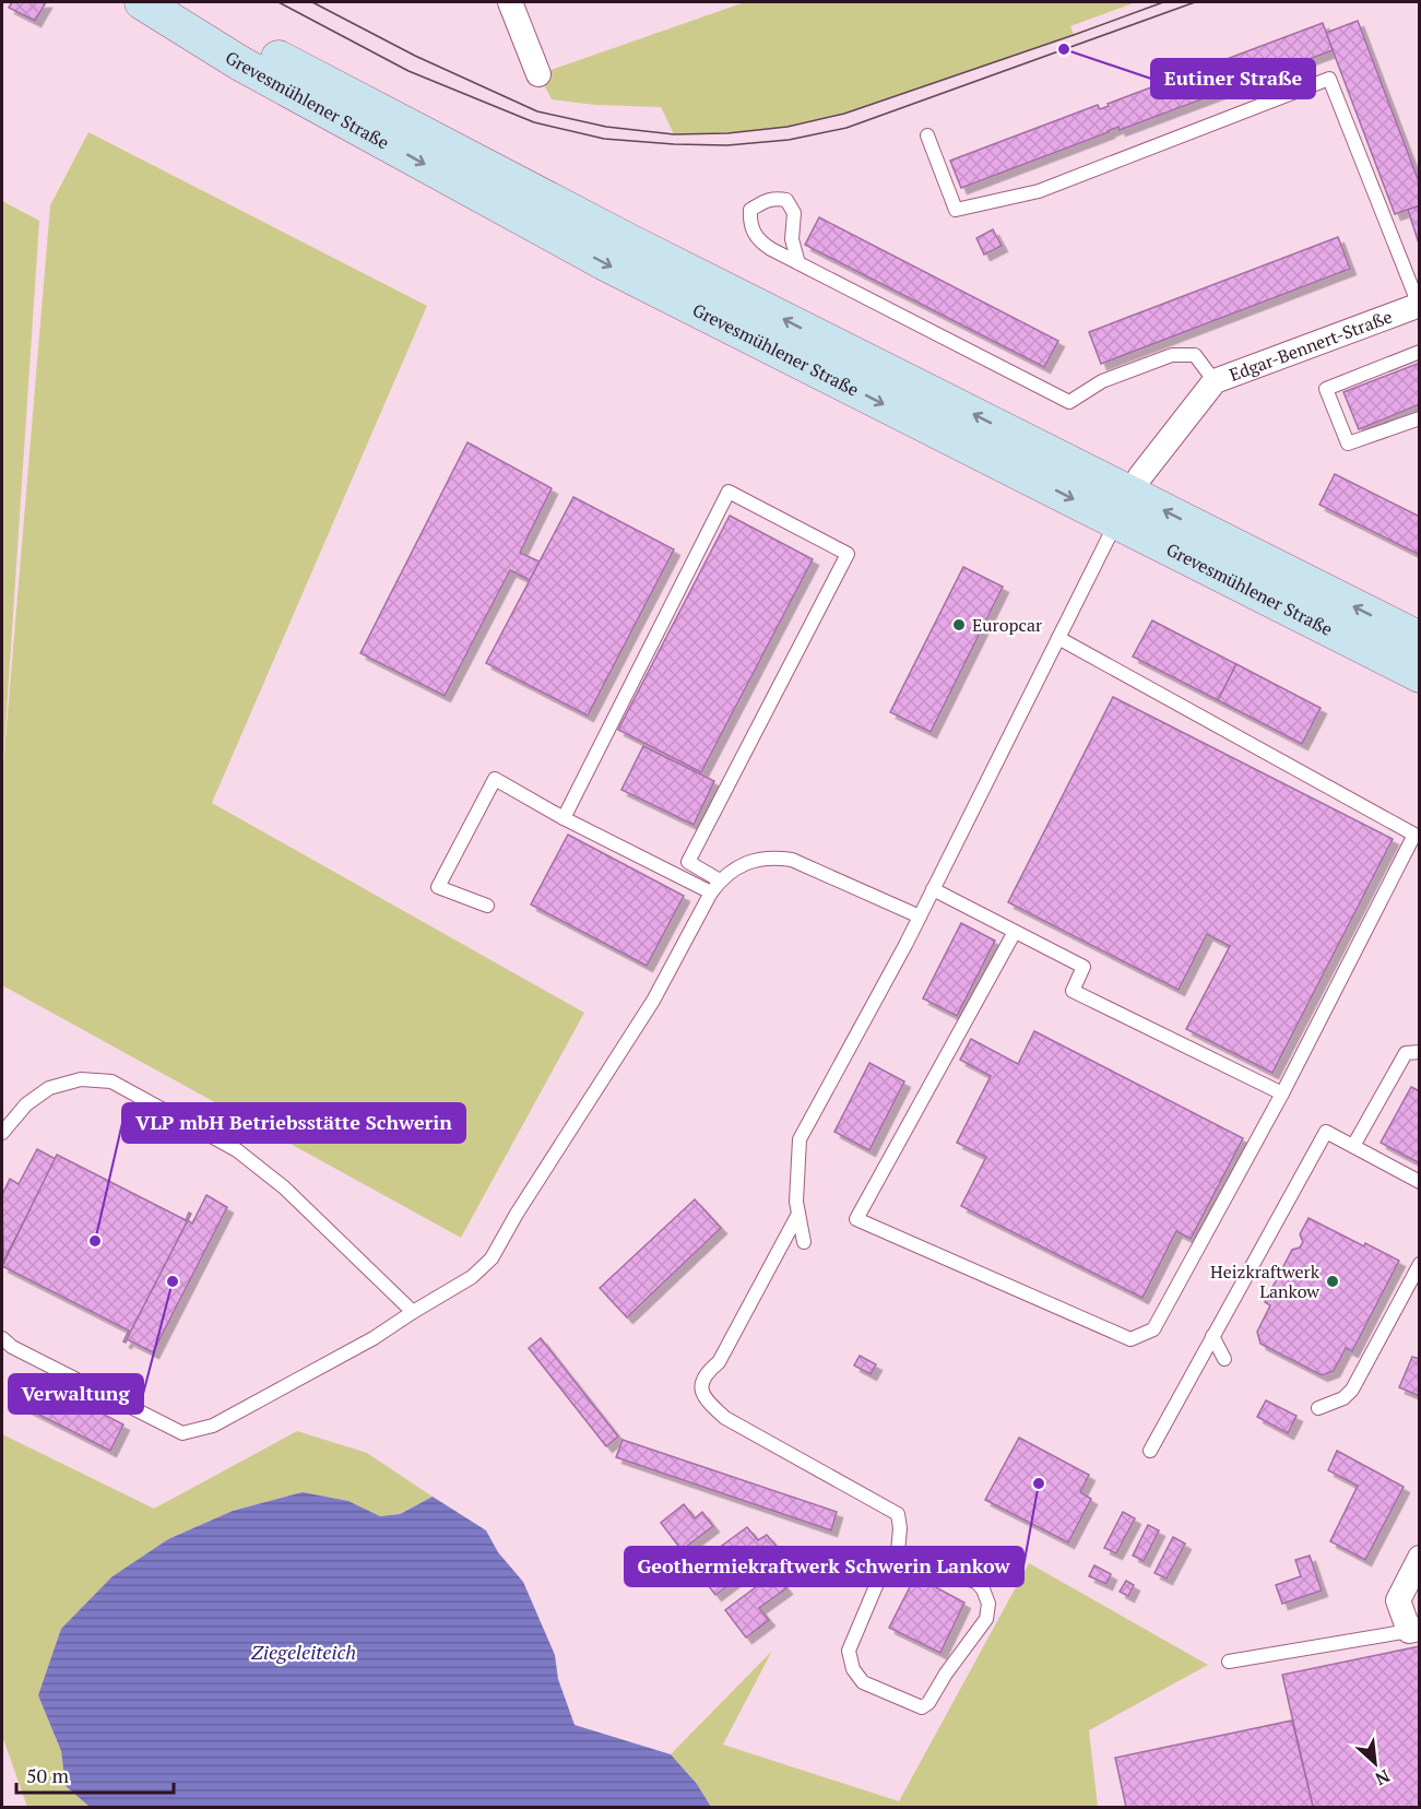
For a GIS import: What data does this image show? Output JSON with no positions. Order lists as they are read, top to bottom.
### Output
{
  "streets": {
    "street": ["Grevesmühlener Straße", "Edgar-Bennert-Straße"]
  },
  "crossings": [
    ["Grevesmühlener Straße", "Edgar-Bennert-Straße"]
  ],
  "water": ["Ziegeleiteich"],
  "places": [
    "Eutiner Straße",
    "Europcar",
    "VLP mbH Betriebsstätte Schwerin",
    "Verwaltung",
    "Heizkraftwerk Lankow",
    "Geothermiekraftwerk Schwerin Lankow"
  ],
  "scale_bar": "50 m",
  "north": "bottom right"
}
